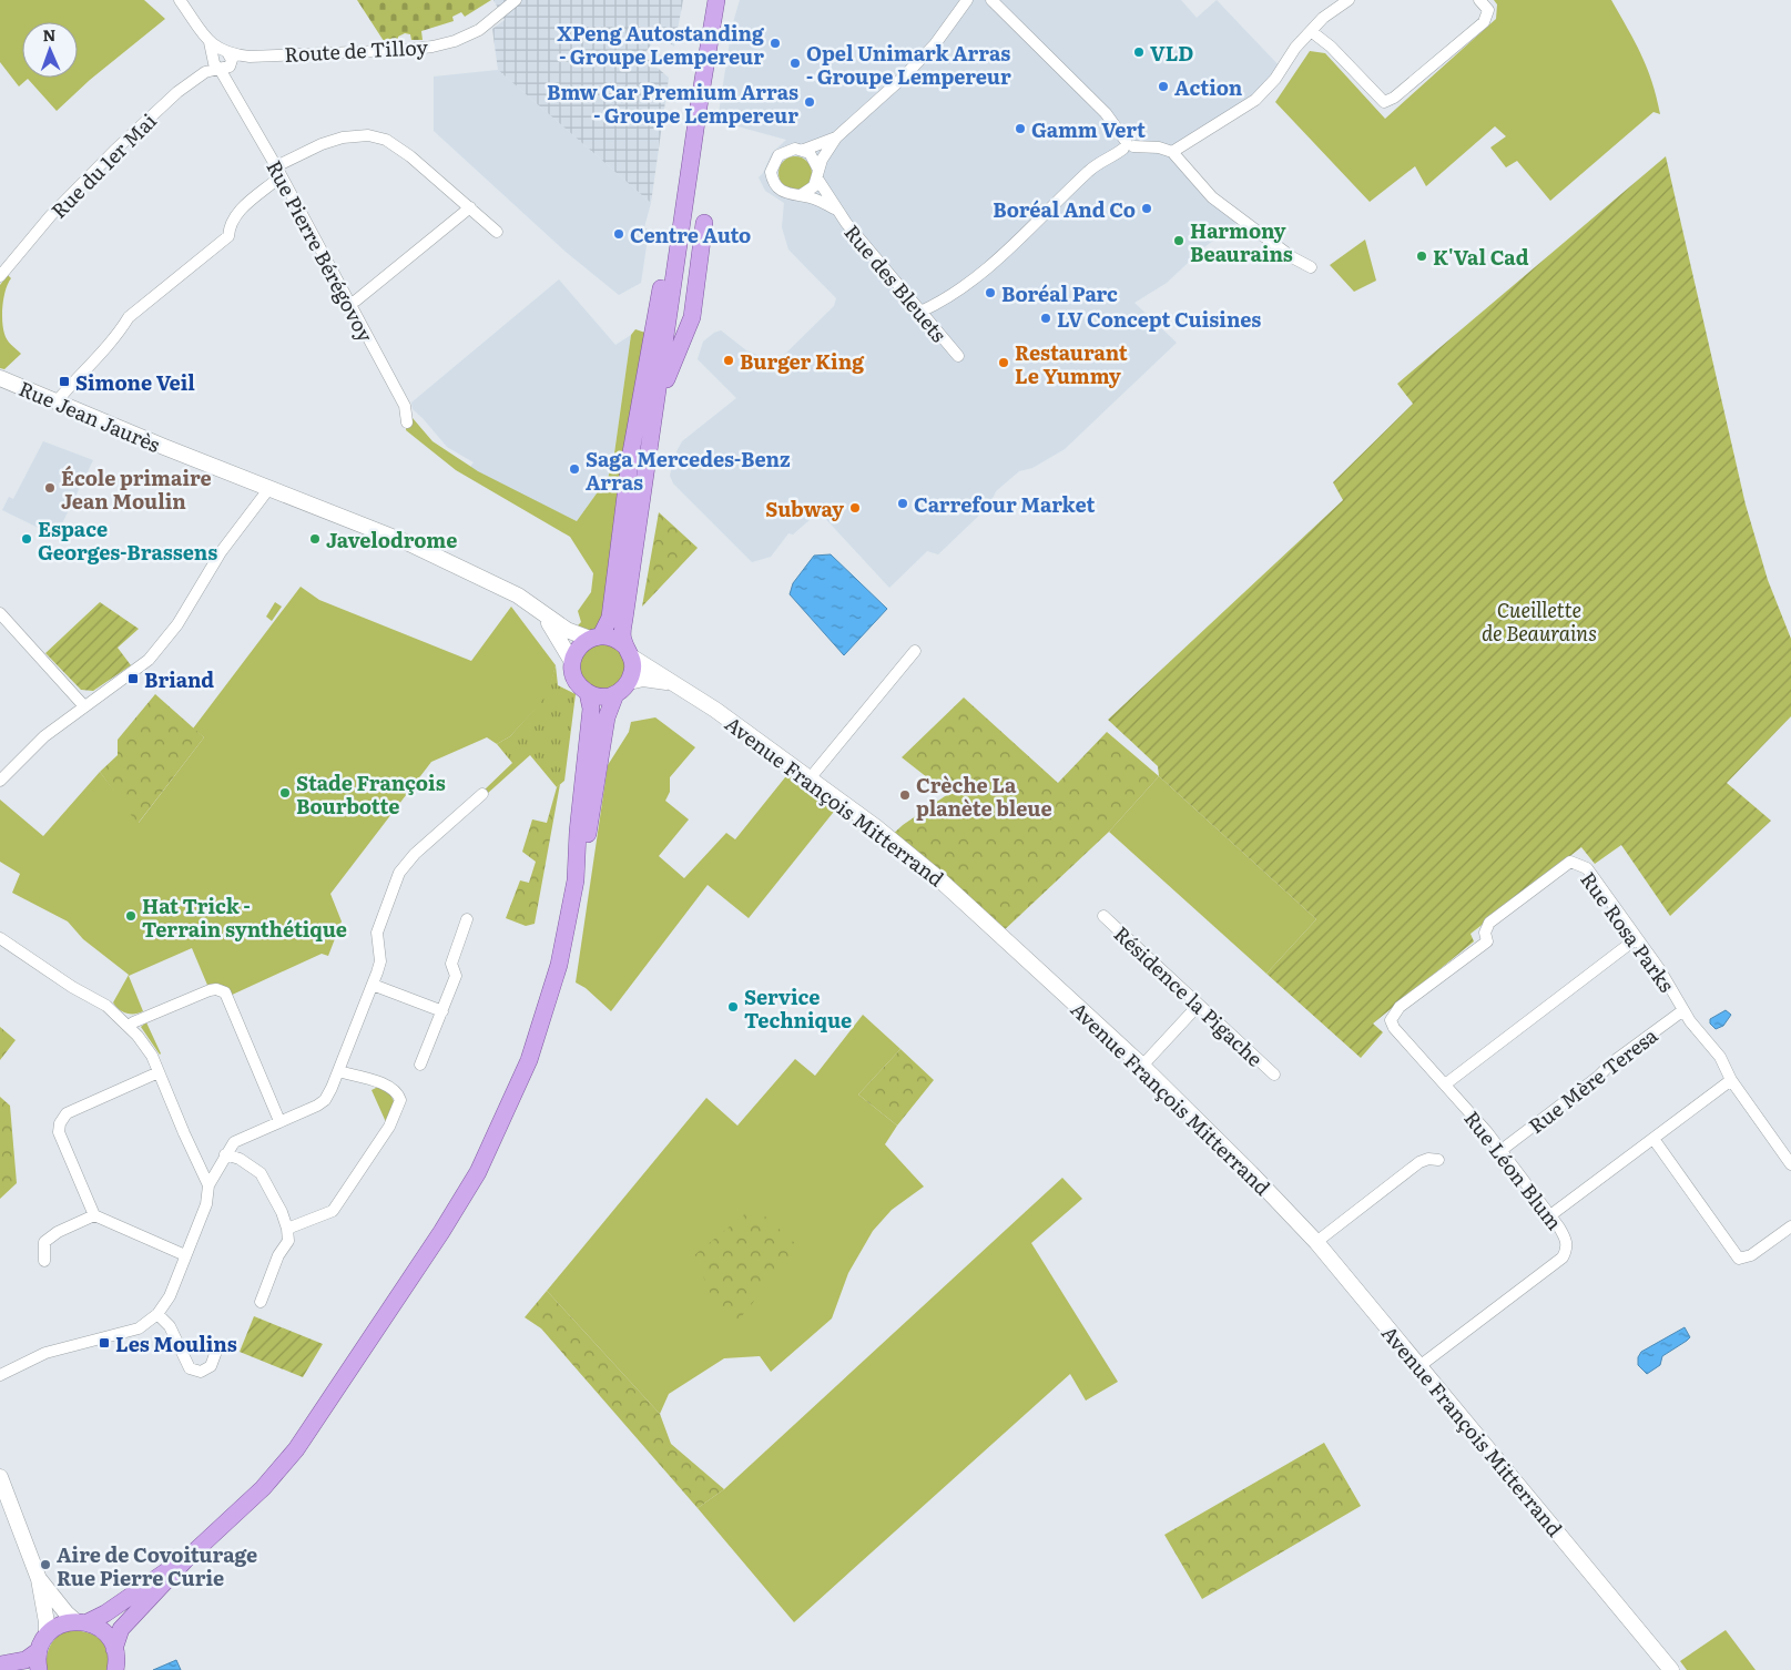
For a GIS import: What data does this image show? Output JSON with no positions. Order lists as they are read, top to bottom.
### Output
{
  "streets": {
    "main road": ["Rue Jean Jaurès", "Avenue François Mitterrand"],
    "street": [
      "Route de Tilloy",
      "Rue du 1er Mai",
      "Rue Pierre Bérégovoy",
      "Rue des Bleuets",
      "Rue Rosa Parks",
      "Résidence la Pigache",
      "Rue Mère Teresa",
      "Rue Léon Blum"
    ]
  },
  "crossings": [
    ["Route de Tilloy", "Rue du 1er Mai"],
    ["Route de Tilloy", "Rue Pierre Bérégovoy"],
    ["Rue du 1er Mai", "Rue Pierre Bérégovoy"],
    ["Avenue François Mitterrand", "Rue Léon Blum"],
    ["Rue Rosa Parks", "Rue Mère Teresa"],
    ["Rue Rosa Parks", "Rue Léon Blum"],
    ["Rue Mère Teresa", "Rue Léon Blum"]
  ],
  "parks": ["Cueillette de Beaurains"],
  "places": {
    "other": [
      "XPeng Autostanding - Groupe Lempereur",
      "VLD",
      "Opel Unimark Arras - Groupe Lempereur",
      "Action",
      "Bmw Car Premium Arras - Groupe Lempereur",
      "Gamm Vert",
      "Boréal And Co",
      "Centre Auto",
      "Harmony Beaurains",
      "K'Val Cad",
      "Boréal Parc",
      "LV Concept Cuisines",
      "Burger King",
      "Restaurant Le Yummy",
      "Saga Mercedes-Benz Arras",
      "École primaire Jean Moulin",
      "Carrefour Market",
      "Subway",
      "Espace Georges-Brassens",
      "Javelodrome",
      "Stade François Bourbotte",
      "Crèche La planète bleue",
      "Hat Trick - Terrain synthétique",
      "Service Technique",
      "Aire de Covoiturage Rue Pierre Curie"
    ],
    "transit": ["Simone Veil", "Briand", "Les Moulins"]
  },
  "north": "top"
}
